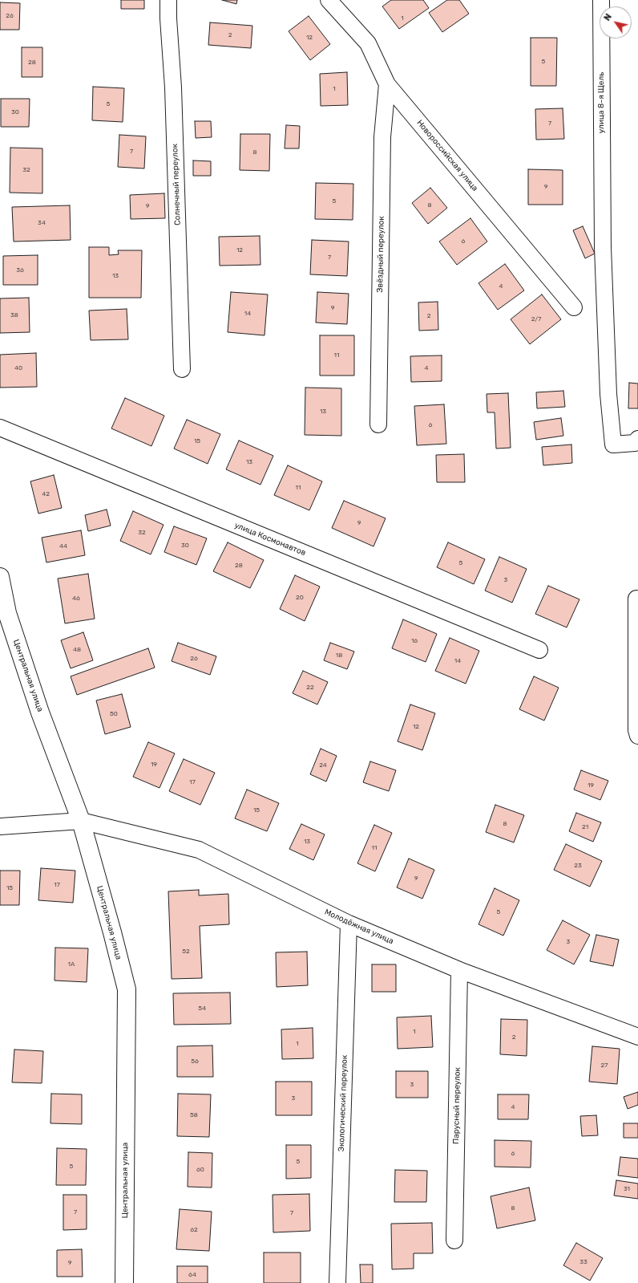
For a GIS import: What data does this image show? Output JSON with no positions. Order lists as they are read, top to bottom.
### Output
{
  "streets": {
    "street": [
      "улица 8-я Щель",
      "Новороссийская улица",
      "Солнечный переулок",
      "Звёздный переулок",
      "улица Космонавтов",
      "Центральная улица",
      "Молодёжная улица",
      "Экологический переулок",
      "Парусный переулок"
    ]
  },
  "crossings": [
    ["Новороссийская улица", "Звёздный переулок"],
    ["Центральная улица", "Молодёжная улица"],
    ["Молодёжная улица", "Экологический переулок"],
    ["Молодёжная улица", "Парусный переулок"]
  ],
  "house_numbers": [
    "26",
    "1",
    "2",
    "12",
    "5",
    "28",
    "1",
    "5",
    "30",
    "7",
    "7",
    "8",
    "32",
    "9",
    "5",
    "8",
    "9",
    "34",
    "6",
    "12",
    "7",
    "36",
    "13",
    "4",
    "9",
    "14",
    "38",
    "2",
    "2/7",
    "11",
    "40",
    "4",
    "13",
    "6",
    "15",
    "13",
    "11",
    "42",
    "9",
    "32",
    "30",
    "44",
    "5",
    "28",
    "3",
    "20",
    "46",
    "16",
    "48",
    "18",
    "26",
    "14",
    "22",
    "50",
    "12",
    "19",
    "24",
    "17",
    "19",
    "15",
    "8",
    "21",
    "13",
    "11",
    "23",
    "9",
    "17",
    "15",
    "5",
    "3",
    "52",
    "1А",
    "54",
    "1",
    "2",
    "1",
    "56",
    "27",
    "3",
    "3",
    "4",
    "58",
    "6",
    "5",
    "5",
    "60",
    "31",
    "8",
    "7",
    "7",
    "62",
    "33",
    "9",
    "64"
  ],
  "north": "top left"
}
